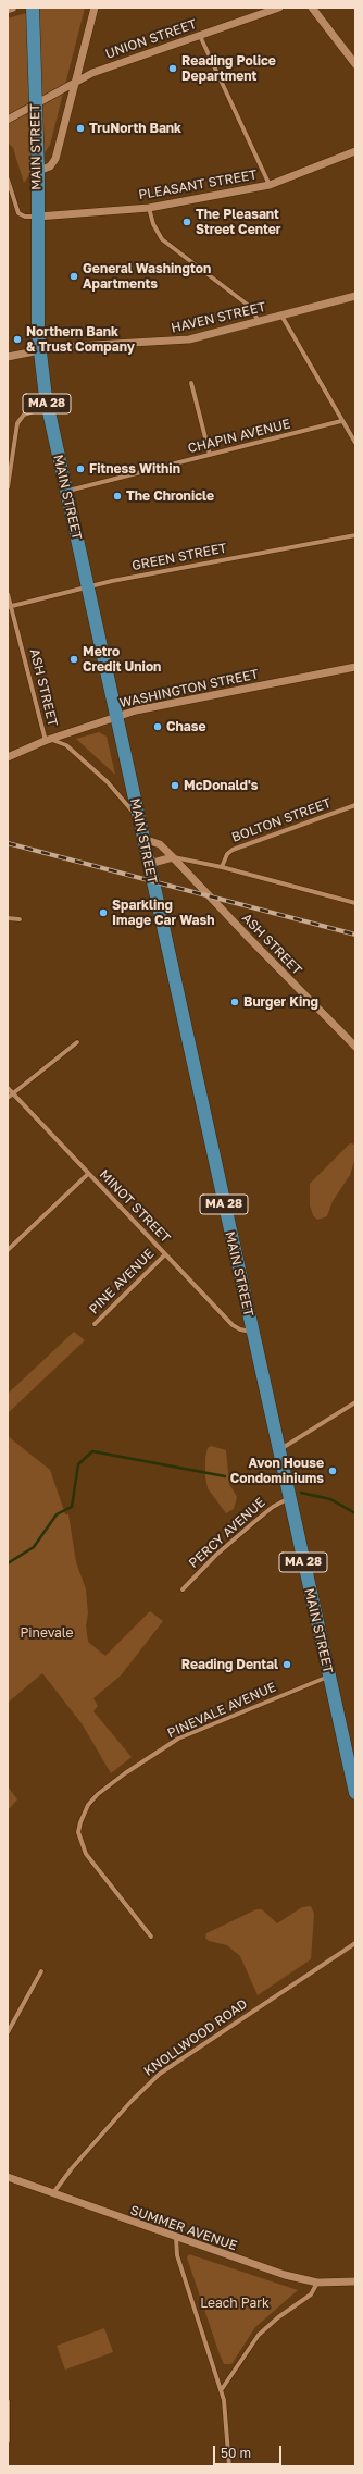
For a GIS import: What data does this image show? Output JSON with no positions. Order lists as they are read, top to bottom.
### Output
{
  "streets": {
    "main road": ["MAIN STREET", "MA 28"],
    "street": [
      "UNION STREET",
      "PLEASANT STREET",
      "HAVEN STREET",
      "CHAPIN AVENUE",
      "GREEN STREET",
      "ASH STREET",
      "WASHINGTON STREET",
      "BOLTON STREET",
      "MINOT STREET",
      "PINE AVENUE",
      "PERCY AVENUE",
      "PINEVALE AVENUE",
      "KNOLLWOOD ROAD",
      "SUMMER AVENUE"
    ]
  },
  "crossings": [
    ["UNION STREET", "MAIN STREET"],
    ["MAIN STREET", "PLEASANT STREET"],
    ["MAIN STREET", "HAVEN STREET"],
    ["MAIN STREET", "CHAPIN AVENUE"],
    ["MAIN STREET", "GREEN STREET"],
    ["MAIN STREET", "ASH STREET"],
    ["MAIN STREET", "WASHINGTON STREET"],
    ["MAIN STREET", "MINOT STREET"],
    ["MAIN STREET", "PERCY AVENUE"],
    ["MAIN STREET", "PINEVALE AVENUE"],
    ["GREEN STREET", "ASH STREET"],
    ["ASH STREET", "WASHINGTON STREET"],
    ["MINOT STREET", "PINE AVENUE"],
    ["KNOLLWOOD ROAD", "SUMMER AVENUE"]
  ],
  "parks": ["Pinevale", "Leach Park"],
  "places": [
    "Reading Police Department",
    "TruNorth Bank",
    "The Pleasant Street Center",
    "General Washington Apartments",
    "Northern Bank & Trust Company",
    "Fitness Within",
    "The Chronicle",
    "Metro Credit Union",
    "Chase",
    "McDonald's",
    "Sparkling Image Car Wash",
    "Burger King",
    "Avon House Condominiums",
    "Reading Dental"
  ],
  "scale_bar": "50 m"
}
